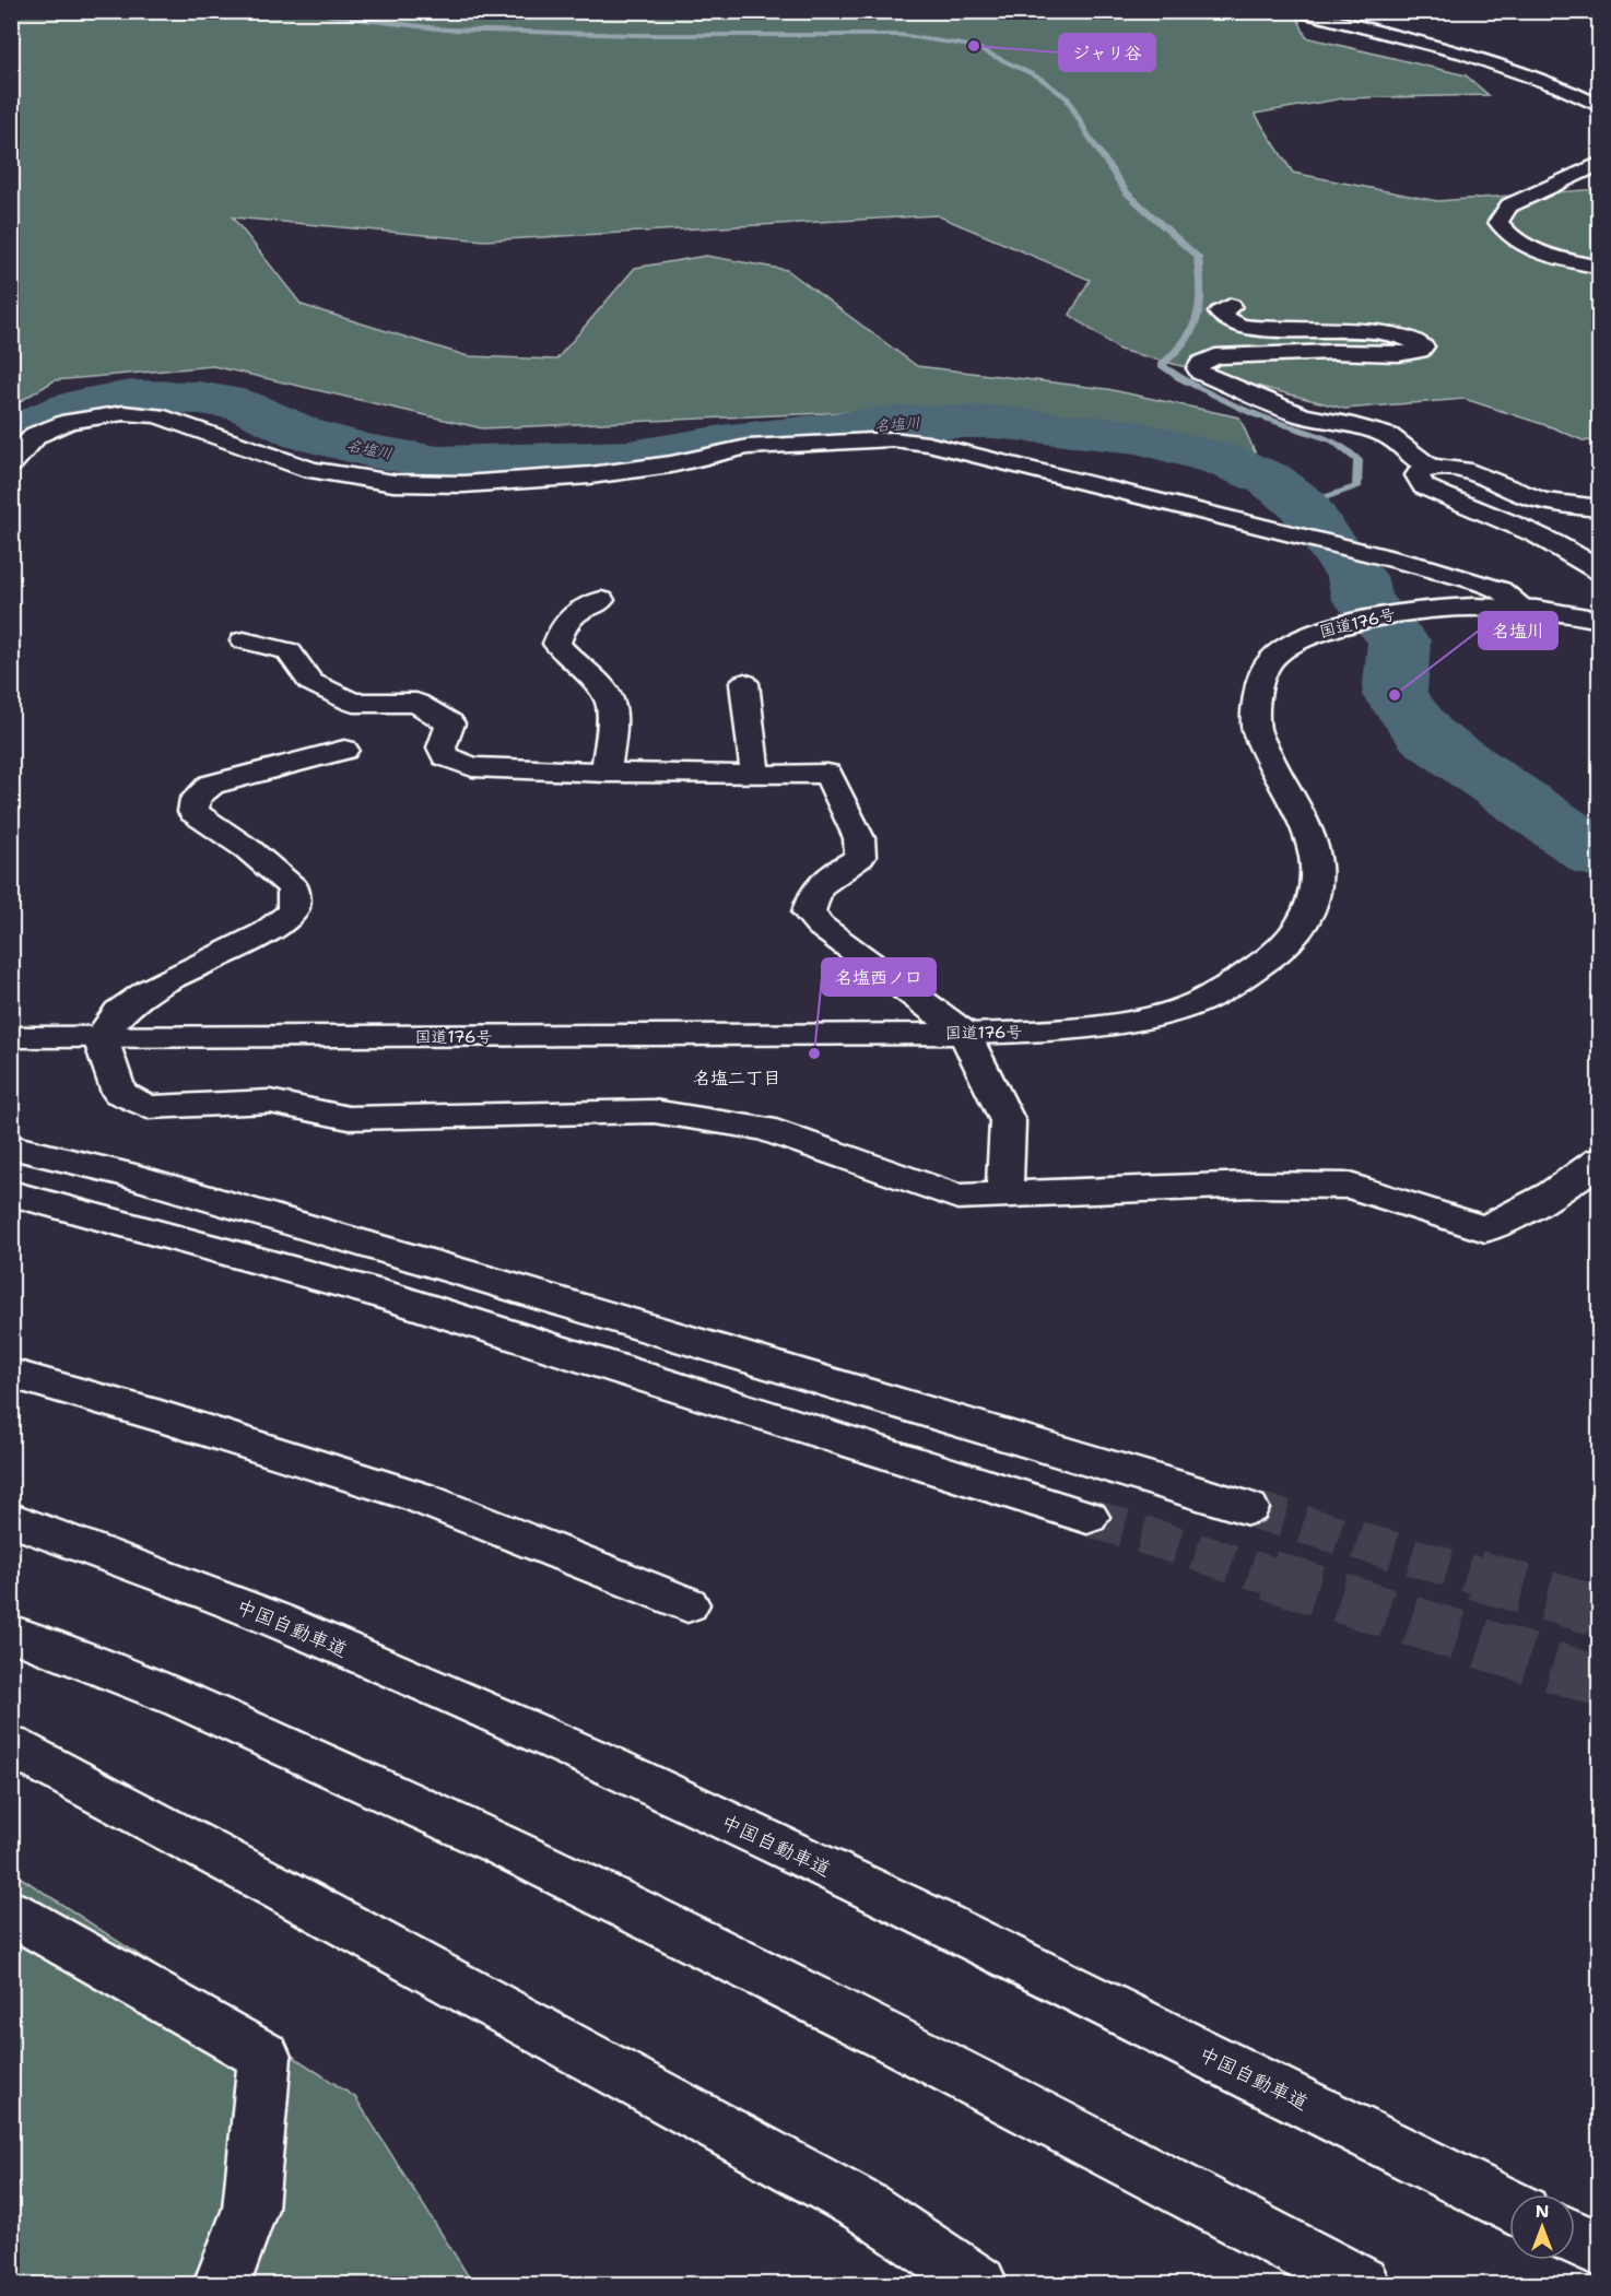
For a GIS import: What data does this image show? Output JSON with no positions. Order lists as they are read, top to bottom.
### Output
{
  "streets": {
    "main road": ["国道176号", "中国自動車道"]
  },
  "districts": ["名塩二丁目"],
  "water": ["名塩川"],
  "places": ["ジャリ谷", "名塩川", "名塩西ノ口"],
  "north": "top"
}
